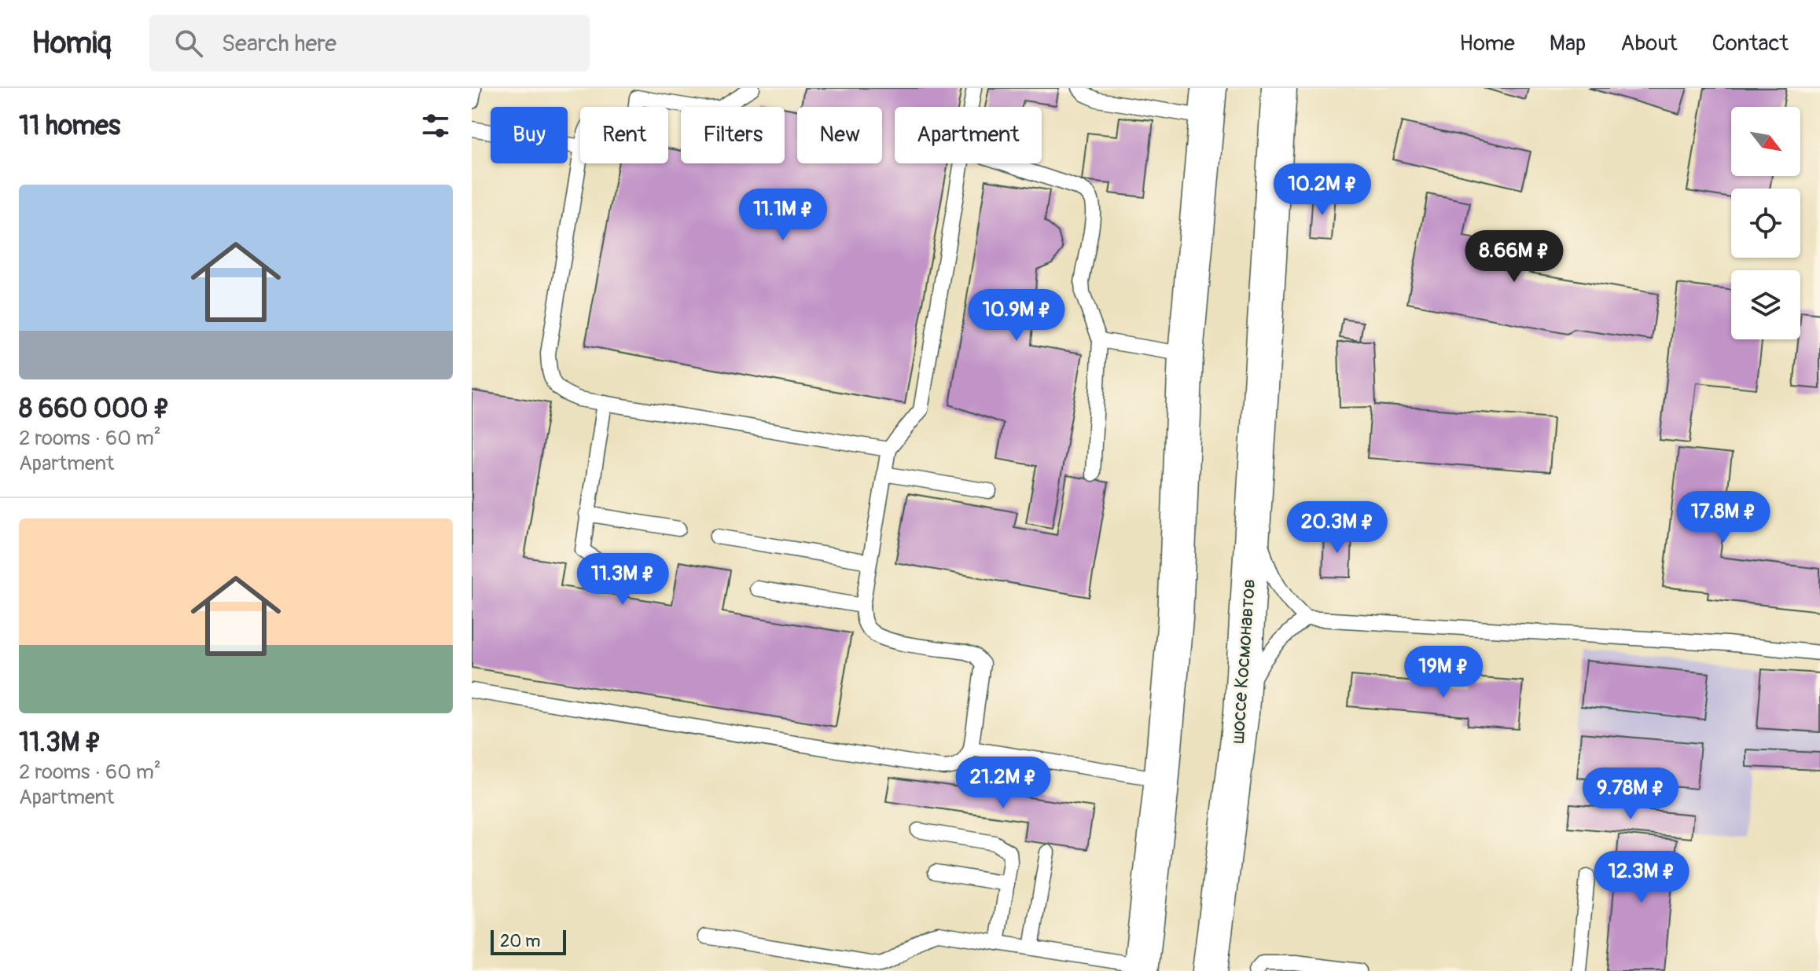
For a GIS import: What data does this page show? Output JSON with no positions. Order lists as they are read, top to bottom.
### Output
{
  "streets": {
    "main road": ["шоссе Космонавтов"]
  },
  "scale_bar": "20 m",
  "north": "bottom right",
  "page": {
    "header": "Homiq",
    "search": "Search here",
    "nav": [
      "Home",
      "Map",
      "About",
      "Contact"
    ],
    "heading": "11 homes",
    "chip": [
      "Buy",
      "Rent",
      "Filters",
      "New",
      "Apartment"
    ],
    "list": [
      {
        "name": "8 660 000 ₽",
        "note": "2 rooms · 60 m² · Apartment"
      },
      {
        "name": "11.3M ₽",
        "note": "2 rooms · 60 m² · Apartment"
      }
    ],
    "price": [
      "10.2M ₽",
      "11.1M ₽",
      "8.66M ₽",
      "10.9M ₽",
      "17.8M ₽",
      "20.3M ₽",
      "11.3M ₽",
      "19M ₽",
      "21.2M ₽",
      "9.78M ₽",
      "12.3M ₽"
    ],
    "scale": "20 m"
  }
}
